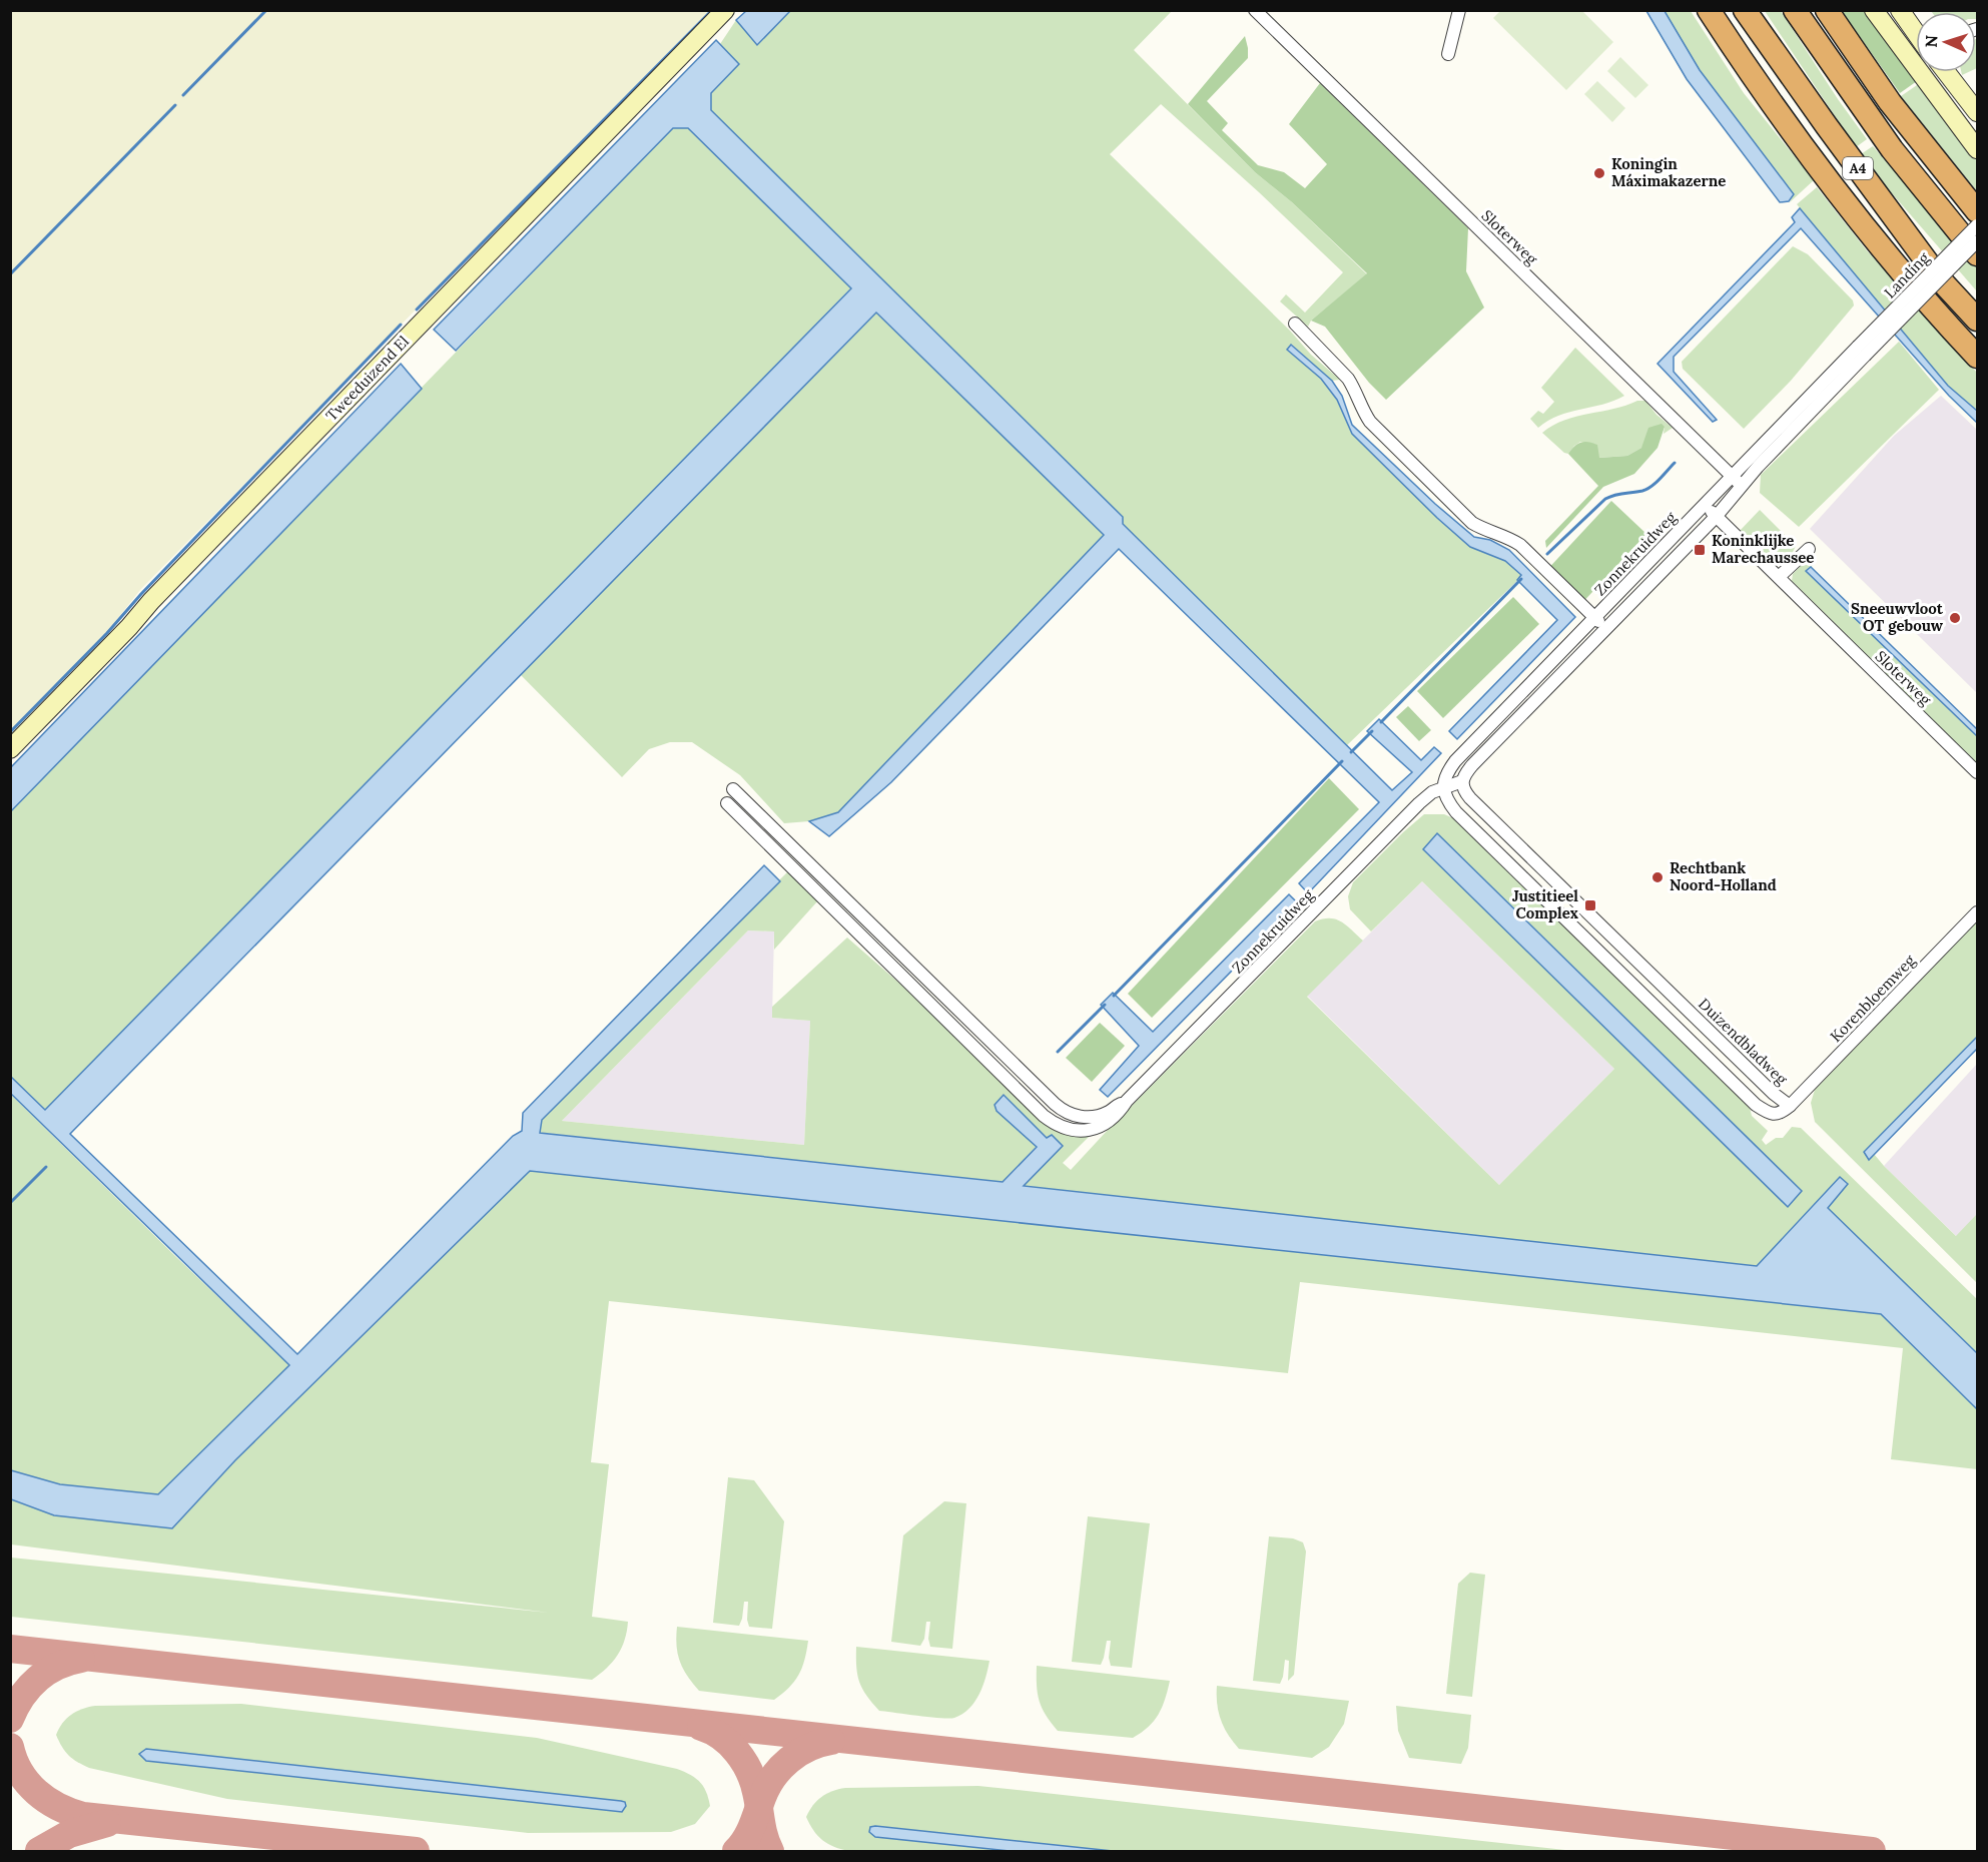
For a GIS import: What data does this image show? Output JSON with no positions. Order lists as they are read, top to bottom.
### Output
{
  "streets": {
    "highway": ["A4"],
    "street": [
      "Sloterweg",
      "Landing",
      "Tweeduizend El",
      "Zonnekruidweg",
      "Korenbloemweg",
      "Duizendbladweg"
    ]
  },
  "crossings": [
    ["Sloterweg", "Zonnekruidweg"],
    ["Landing", "Zonnekruidweg"],
    ["Zonnekruidweg", "Duizendbladweg"],
    ["Korenbloemweg", "Duizendbladweg"]
  ],
  "places": {
    "other": ["Koningin Máximakazerne", "Sneeuwvloot OT gebouw", "Rechtbank Noord-Holland"],
    "transit": ["Koninklijke Marechaussee", "Justitieel Complex"]
  },
  "north": "left"
}
